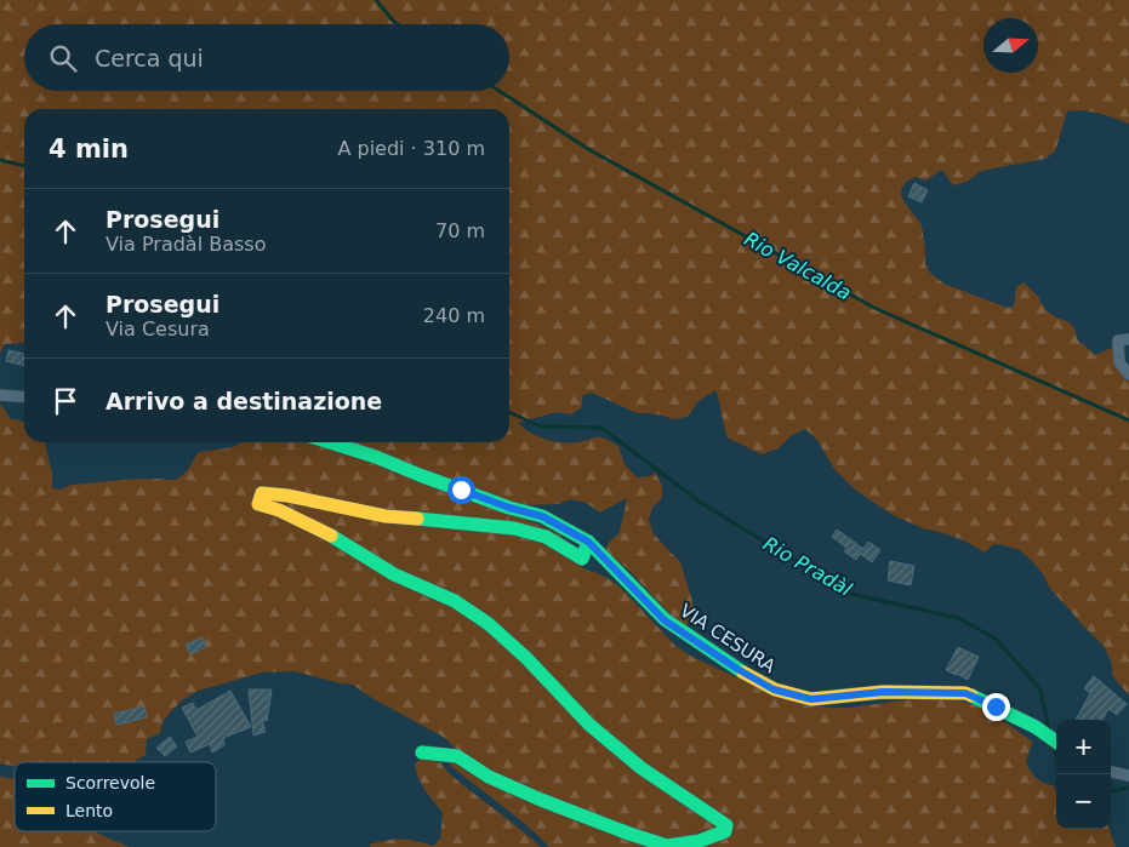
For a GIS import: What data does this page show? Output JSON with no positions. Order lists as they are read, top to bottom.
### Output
{
  "streets": {
    "street": ["VIA CESURA"]
  },
  "water": ["Rio Valcalda", "Rio Pradàl"],
  "legend": ["Scorrevole", "Lento"],
  "north": "right",
  "page": {
    "search": "Cerca qui",
    "heading": ["4 min", "A piedi · 310 m"],
    "list": [
      ["Prosegui", "Via Pradàl Basso", "70 m"],
      ["Prosegui", "Via Cesura", "240 m"],
      "Arrivo a destinazione"
    ],
    "map_buttons": ["+", "−"]
  }
}
